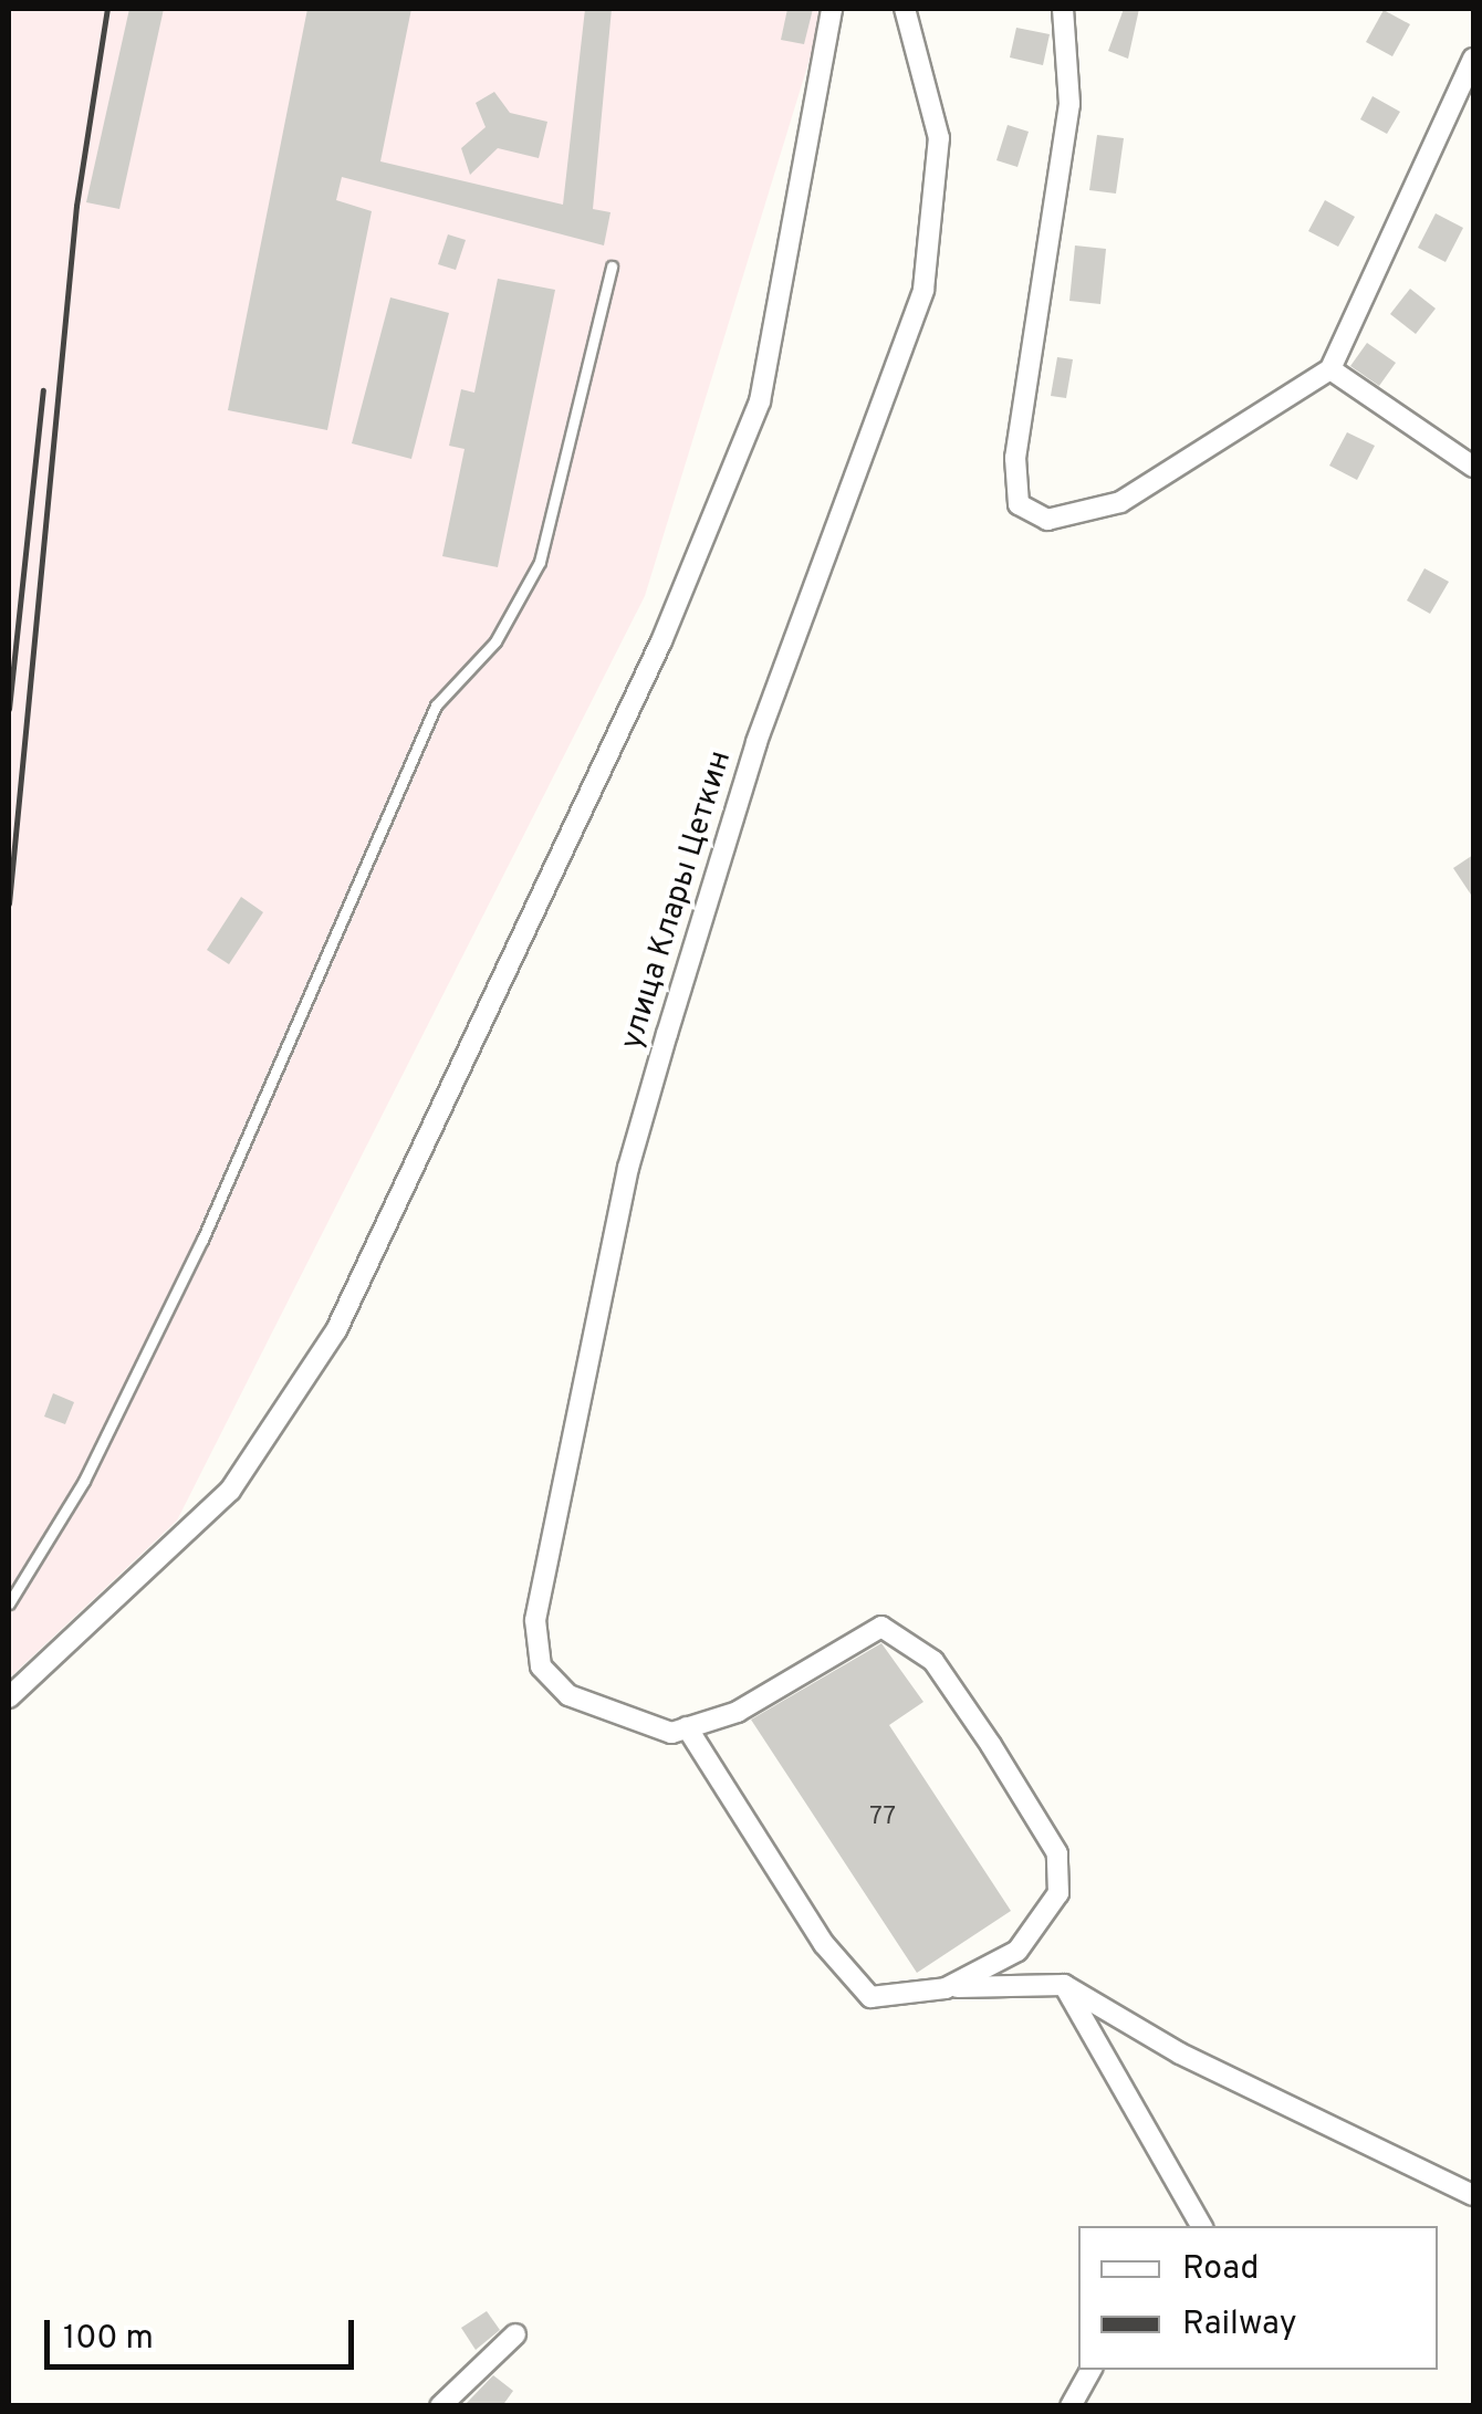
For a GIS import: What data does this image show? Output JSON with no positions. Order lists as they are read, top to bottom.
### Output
{
  "streets": {
    "street": ["улица Клары Цеткин"]
  },
  "house_numbers": ["77"],
  "legend": ["Road", "Railway"],
  "scale_bar": "100 m"
}
